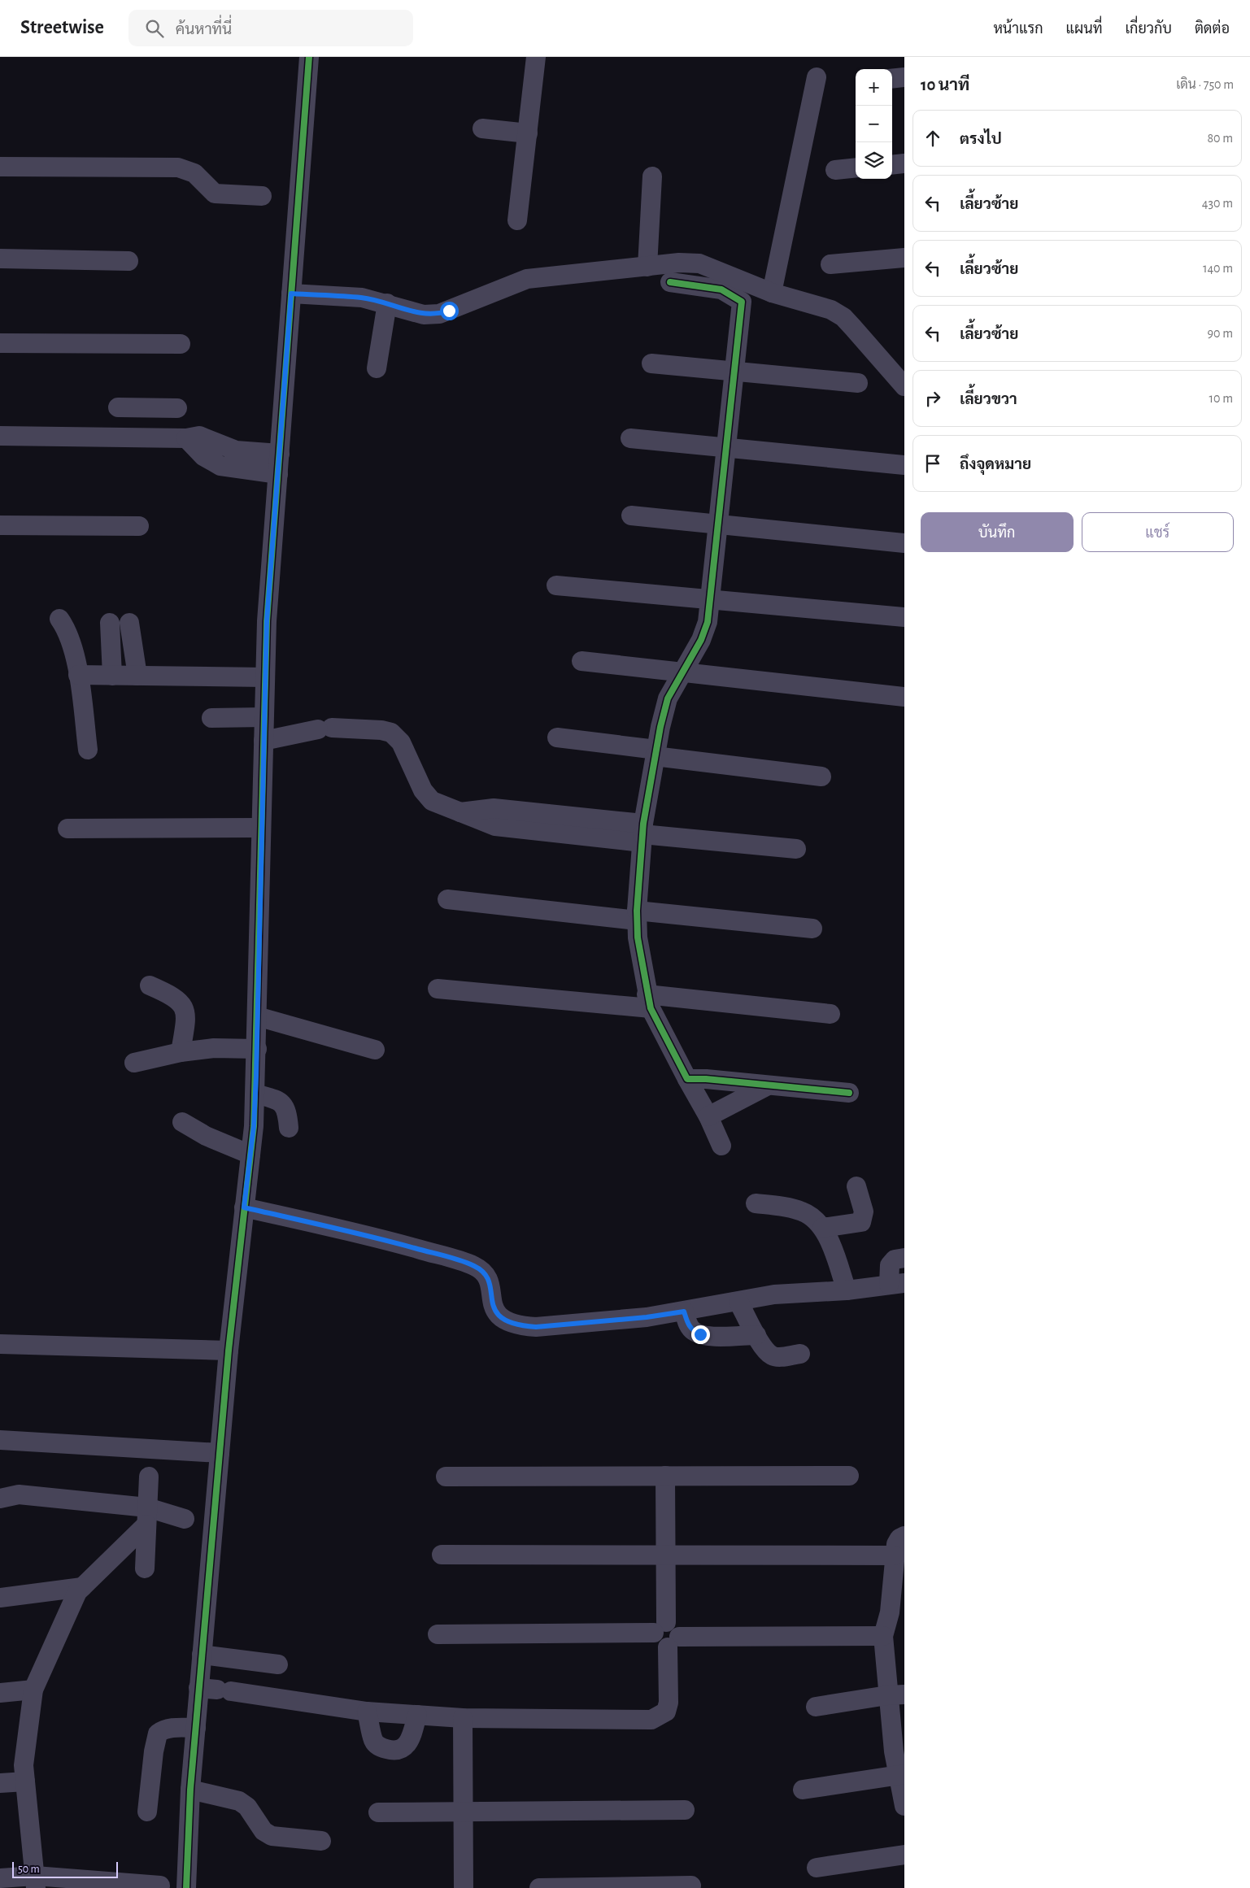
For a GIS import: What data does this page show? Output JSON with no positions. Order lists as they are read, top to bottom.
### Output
{
  "scale_bar": "50 m",
  "page": {
    "header": "Streetwise",
    "search": "ค้นหาที่นี่",
    "nav": [
      "หน้าแรก",
      "แผนที่",
      "เกี่ยวกับ",
      "ติดต่อ"
    ],
    "heading": ["10 นาที", "เดิน · 750 m"],
    "map_buttons": ["+", "−"],
    "list": [
      ["ตรงไป", "80 m"],
      ["เลี้ยวซ้าย", "430 m"],
      ["เลี้ยวซ้าย", "140 m"],
      ["เลี้ยวซ้าย", "90 m"],
      ["เลี้ยวขวา", "10 m"],
      "ถึงจุดหมาย"
    ],
    "buttons": ["บันทึก", "แชร์"],
    "scale": "50 m"
  }
}
